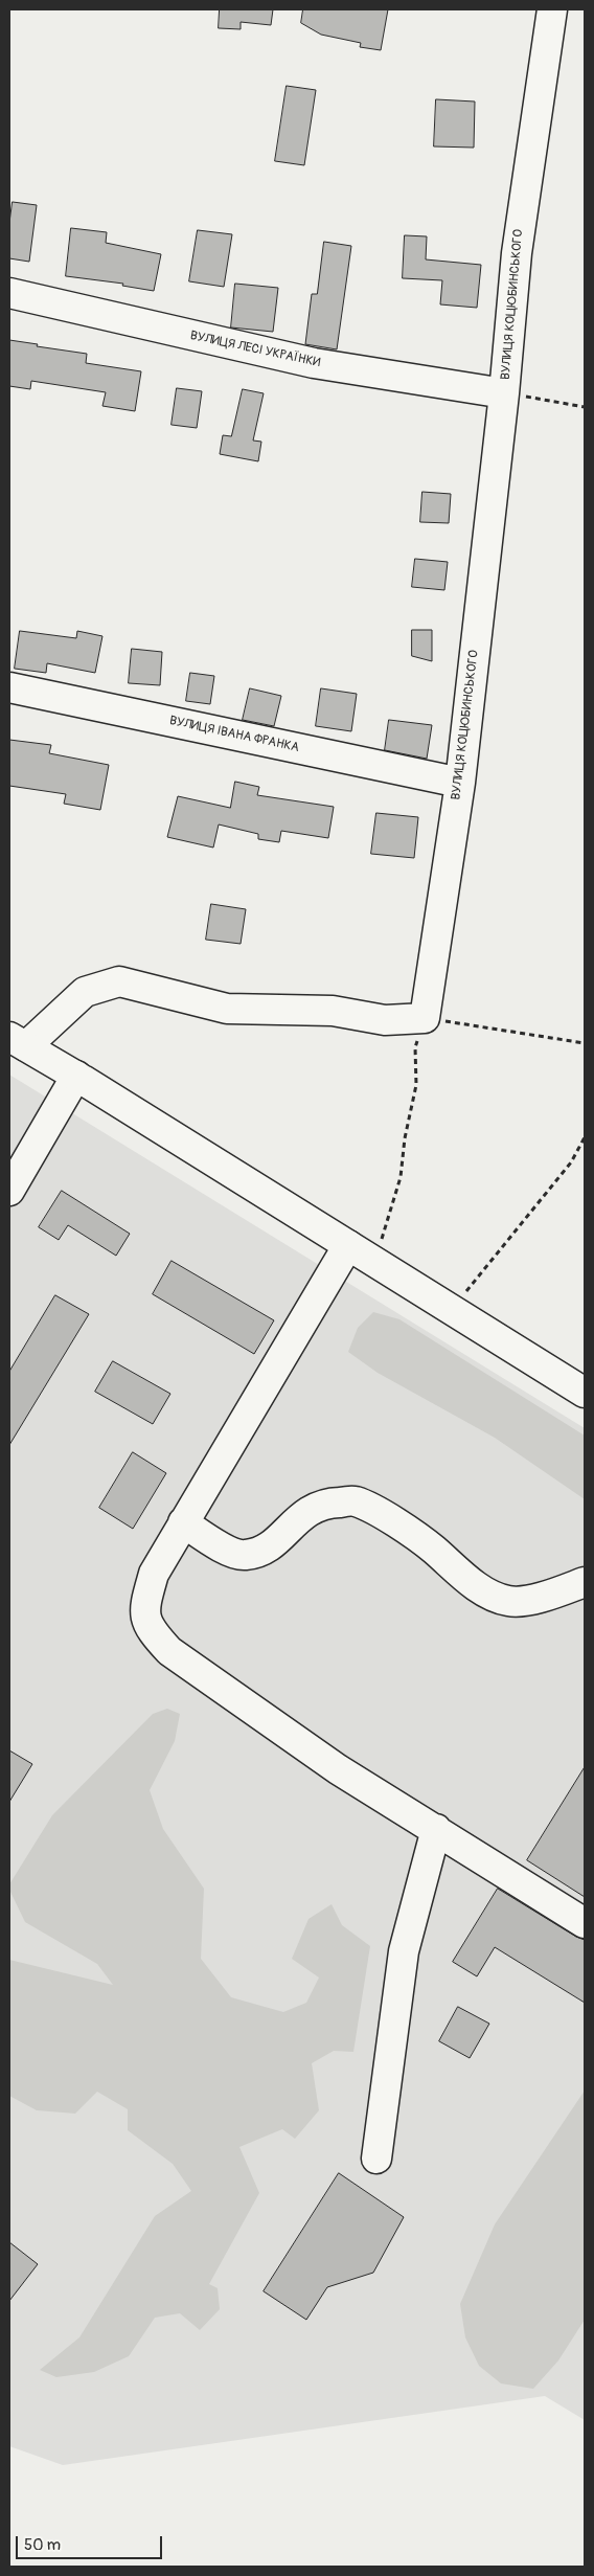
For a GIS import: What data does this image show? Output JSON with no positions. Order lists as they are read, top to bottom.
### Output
{
  "streets": {
    "street": ["ВУЛИЦЯ КОЦЮБИНСЬКОГО", "ВУЛИЦЯ ЛЕСІ УКРАЇНКИ", "ВУЛИЦЯ ІВАНА ФРАНКА"]
  },
  "crossings": [
    ["ВУЛИЦЯ КОЦЮБИНСЬКОГО", "ВУЛИЦЯ ЛЕСІ УКРАЇНКИ"],
    ["ВУЛИЦЯ КОЦЮБИНСЬКОГО", "ВУЛИЦЯ ІВАНА ФРАНКА"]
  ],
  "scale_bar": "50 m"
}
